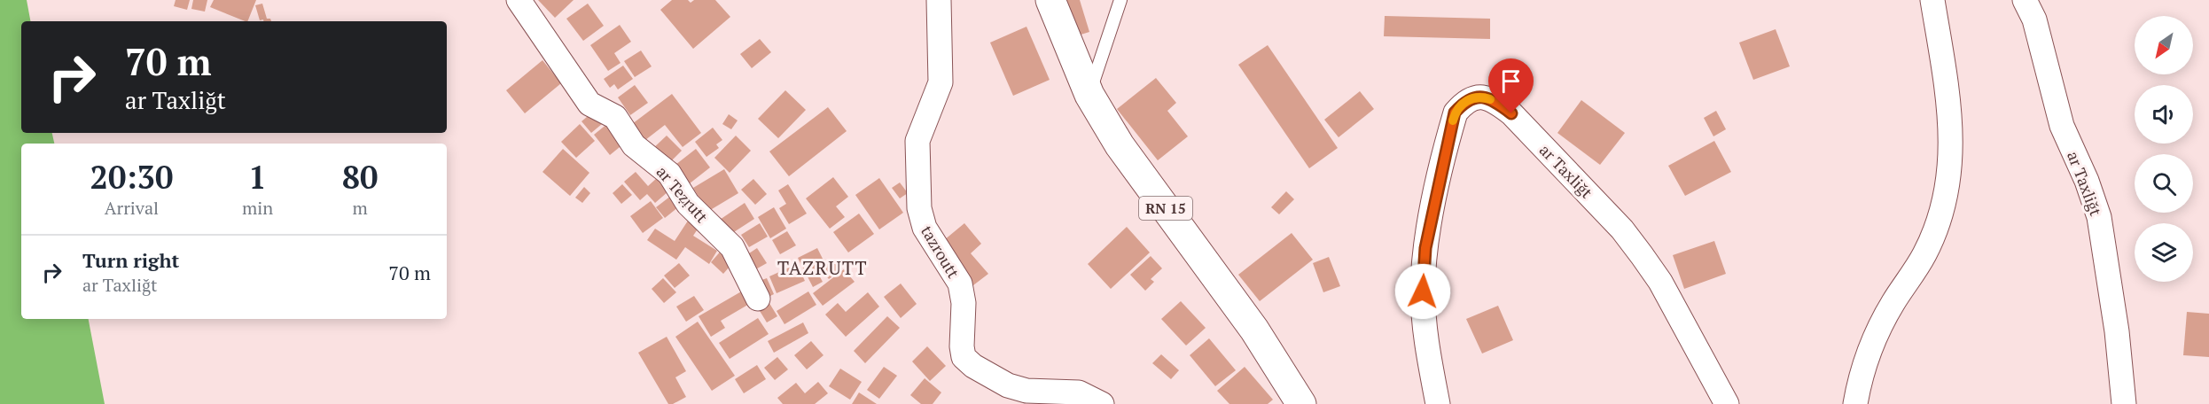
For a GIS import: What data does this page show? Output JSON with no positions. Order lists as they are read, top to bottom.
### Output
{
  "streets": {
    "main road": ["RN 15"],
    "street": ["ar Taxliǧt", "ar Teẓṛutt", "tazroutt"]
  },
  "districts": ["TAZRUTT"],
  "north": "bottom left",
  "page": {
    "turn": ["70 m", "ar Taxliǧt"],
    "eta": [
      "20:30",
      "Arrival",
      "1",
      "min",
      "80",
      "m"
    ],
    "list": [
      {
        "name": "Turn right",
        "note": "ar Taxliǧt",
        "value": "70 m"
      }
    ]
  }
}
